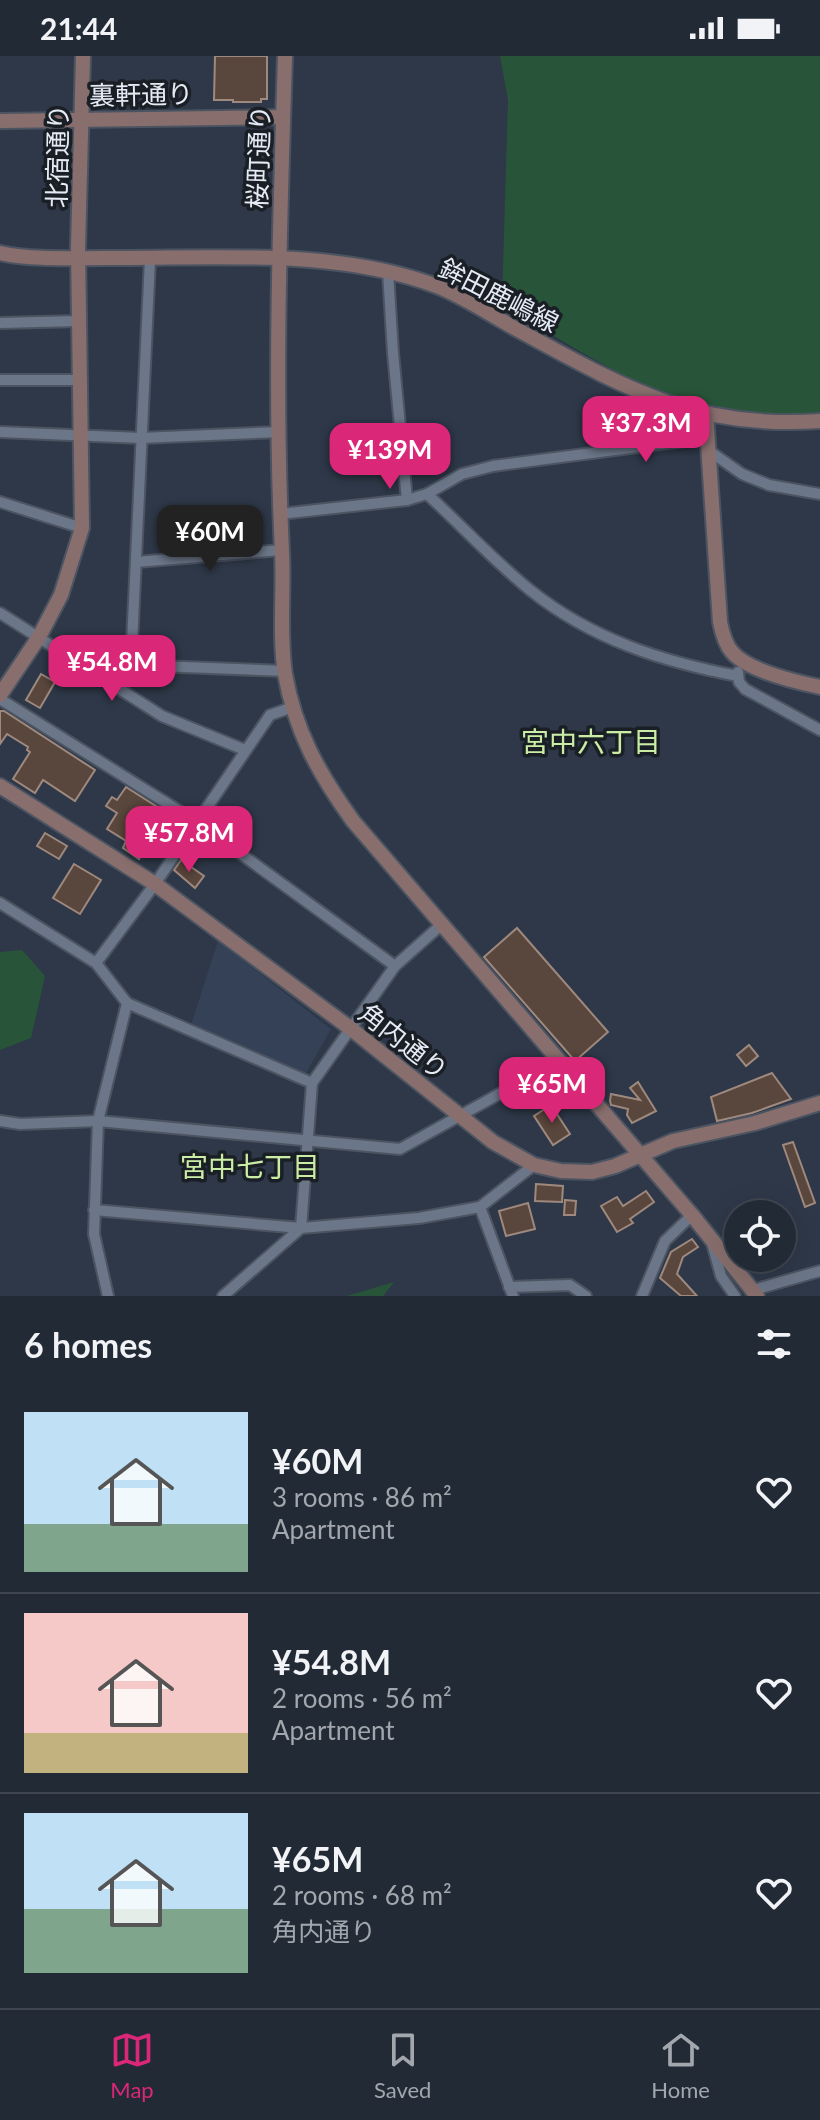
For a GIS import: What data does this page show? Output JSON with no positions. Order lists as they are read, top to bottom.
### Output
{
  "streets": {
    "street": [
      "裏軒通り",
      "北宿通り",
      "桜町通り",
      "鉾田鹿嶋線",
      "角内通り"
    ]
  },
  "crossings": [
    ["裏軒通り", "北宿通り"],
    ["裏軒通り", "桜町通り"],
    ["北宿通り", "鉾田鹿嶋線"],
    ["桜町通り", "鉾田鹿嶋線"],
    ["桜町通り", "角内通り"]
  ],
  "districts": ["宮中六丁目", "宮中七丁目"],
  "page": {
    "status": "21:44",
    "price": [
      "¥37.3M",
      "¥139M",
      "¥60M",
      "¥54.8M",
      "¥57.8M",
      "¥65M"
    ],
    "heading": "6 homes",
    "list": [
      {
        "name": "¥60M",
        "note": "3 rooms · 86 m² · Apartment"
      },
      {
        "name": "¥54.8M",
        "note": "2 rooms · 56 m² · Apartment"
      },
      {
        "name": "¥65M",
        "note": "2 rooms · 68 m² · 角内通り"
      }
    ],
    "tabs": ["Map", "Saved", "Home"]
  }
}
